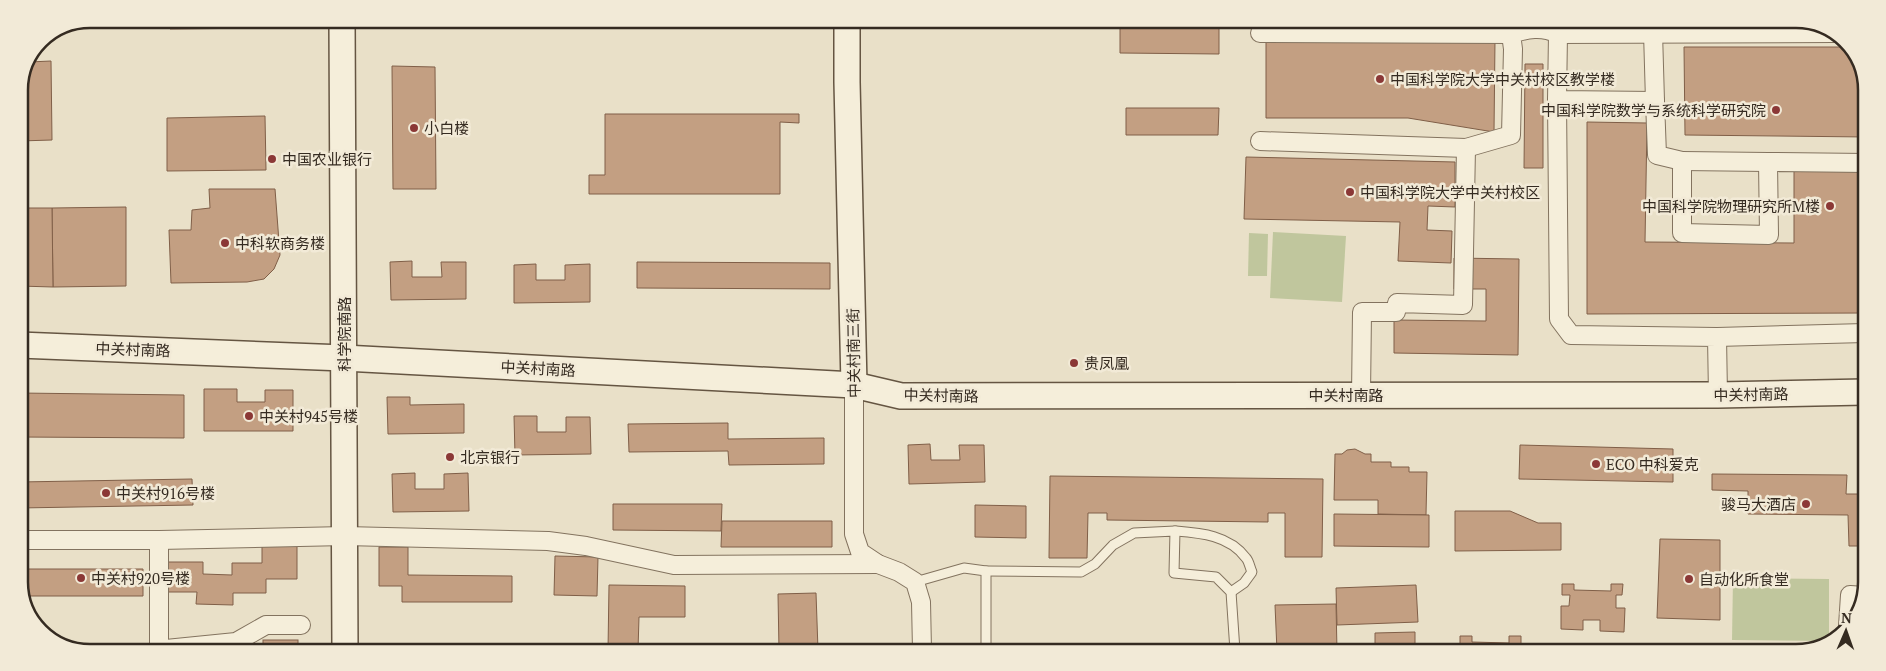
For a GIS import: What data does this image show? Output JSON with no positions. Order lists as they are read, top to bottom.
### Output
{
  "streets": {
    "street": ["科学院南路", "中关村南路", "中关村南三街"]
  },
  "crossings": [
    ["科学院南路", "中关村南路"],
    ["中关村南路", "中关村南三街"]
  ],
  "places": [
    "中国科学院大学中关村校区教学楼",
    "中国科学院数学与系统科学研究院",
    "小白楼",
    "中国农业银行",
    "中国科学院大学中关村校区",
    "中国科学院物理研究所M楼",
    "中科软商务楼",
    "贵凤凰",
    "中关村945号楼",
    "北京银行",
    "ECO 中科爱克",
    "中关村916号楼",
    "骏马大酒店",
    "中关村920号楼",
    "自动化所食堂"
  ],
  "north": "top"
}
